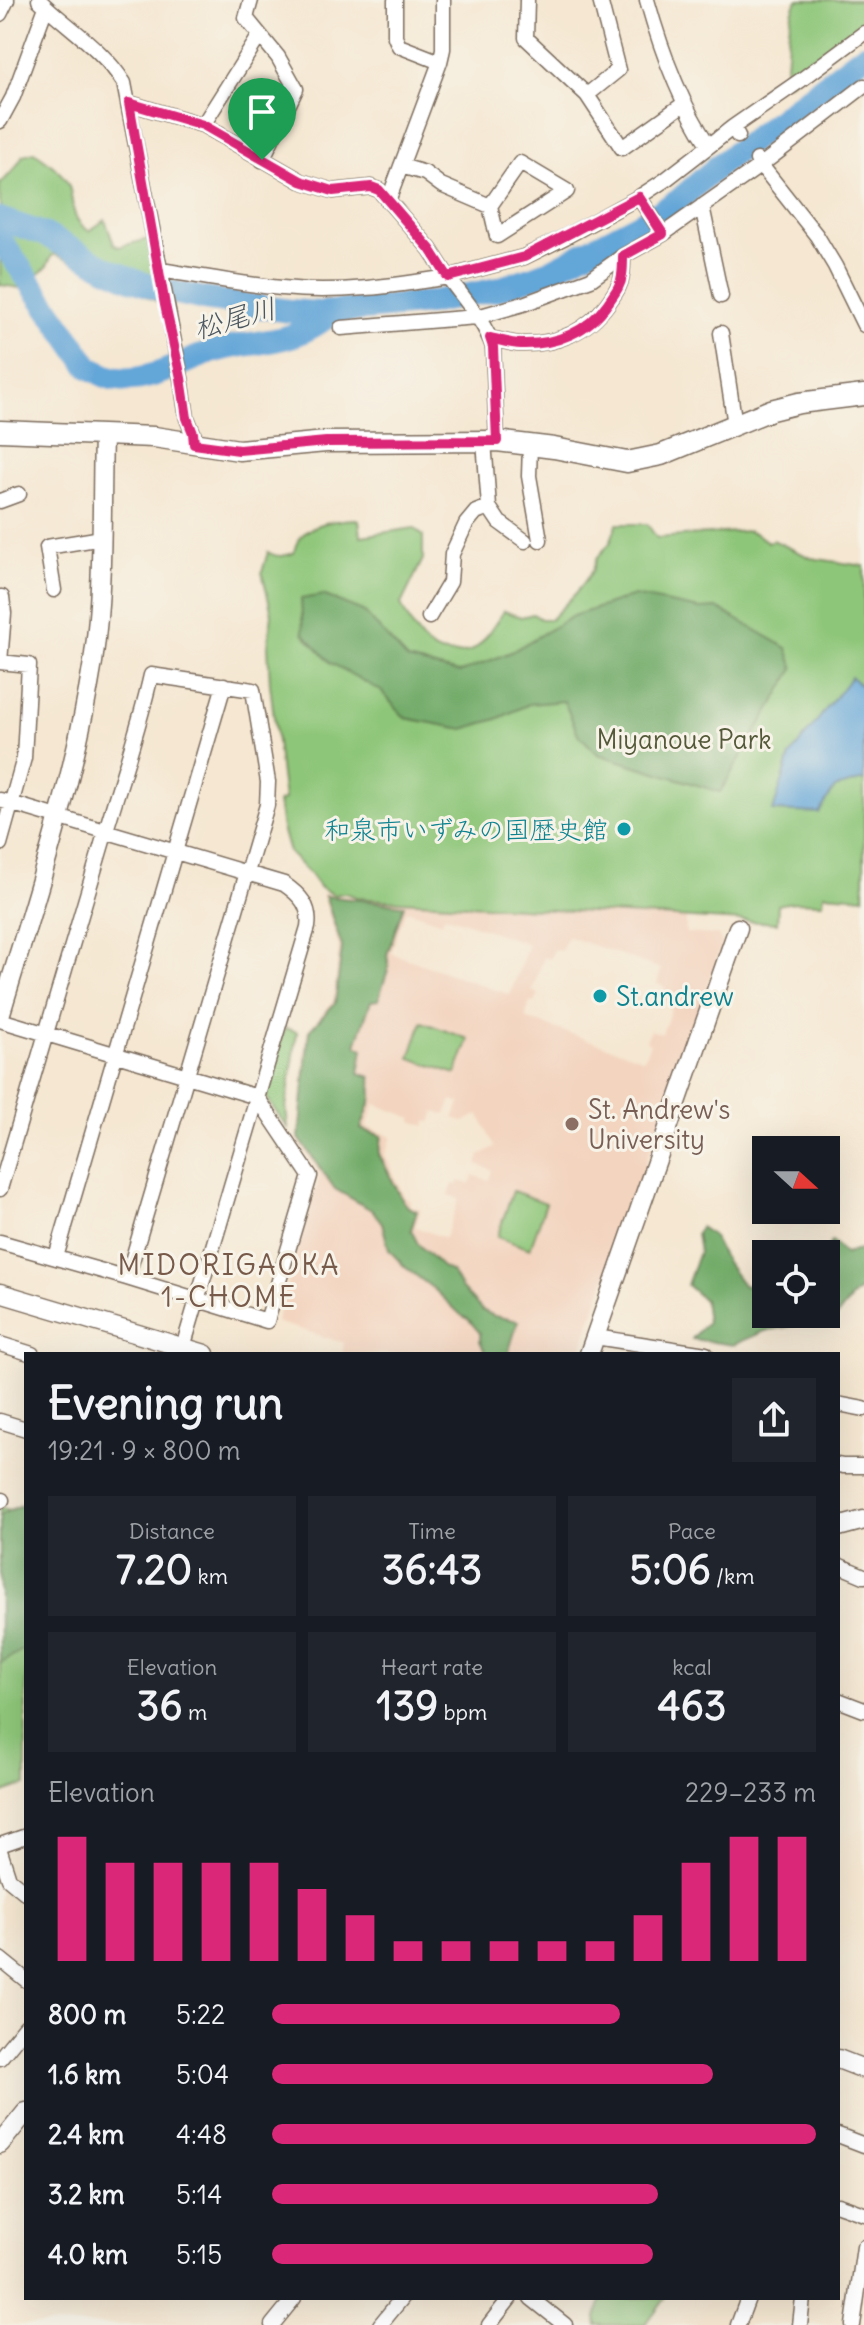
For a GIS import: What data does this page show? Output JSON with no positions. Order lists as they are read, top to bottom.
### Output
{
  "districts": ["MIDORIGAOKA 1-CHOME"],
  "water": ["松尾川"],
  "parks": ["Miyanoue Park"],
  "places": ["和泉市いずみの国歴史館", "St.andrew", "St. Andrew's University"],
  "north": "right",
  "page": {
    "heading": ["Evening run", "19:21 · 9 × 800 m"],
    "stats": [
      ["Distance", "7.20 km"],
      ["Time", "36:43"],
      ["Pace", "5:06 /km"],
      ["Elevation", "36 m"],
      ["Heart rate", "139 bpm"],
      ["kcal", "463"]
    ],
    "chart": ["Elevation", "229–233 m"],
    "list": [
      {
        "name": "800 m",
        "note": "5:22"
      },
      {
        "name": "1.6 km",
        "note": "5:04"
      },
      {
        "name": "2.4 km",
        "note": "4:48"
      },
      {
        "name": "3.2 km",
        "note": "5:14"
      },
      {
        "name": "4.0 km",
        "note": "5:15"
      }
    ]
  }
}
